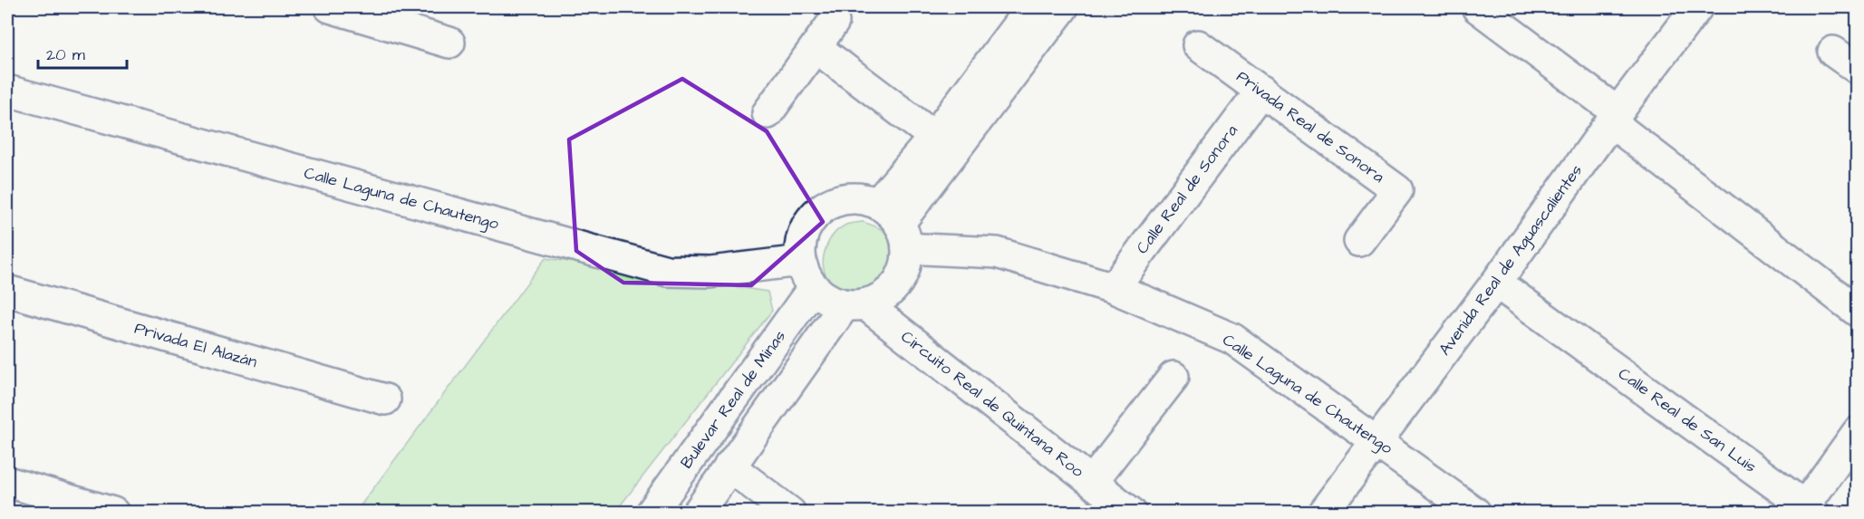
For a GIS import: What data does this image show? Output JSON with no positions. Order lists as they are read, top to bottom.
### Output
{
  "streets": {
    "street": [
      "Privada Real de Sonora",
      "Calle Real de Sonora",
      "Calle Laguna de Chautengo",
      "Avenida Real de Aguascalientes",
      "Privada El Alazán",
      "Bulevar Real de Minas",
      "Circuito Real de Quintana Roo",
      "Calle Real de San Luis"
    ]
  },
  "crossings": [
    ["Privada Real de Sonora", "Calle Real de Sonora"],
    ["Calle Real de Sonora", "Calle Laguna de Chautengo"],
    ["Calle Laguna de Chautengo", "Avenida Real de Aguascalientes"],
    ["Calle Laguna de Chautengo", "Bulevar Real de Minas"],
    ["Calle Laguna de Chautengo", "Circuito Real de Quintana Roo"],
    ["Avenida Real de Aguascalientes", "Calle Real de San Luis"],
    ["Bulevar Real de Minas", "Circuito Real de Quintana Roo"]
  ],
  "scale_bar": "20 m"
}
